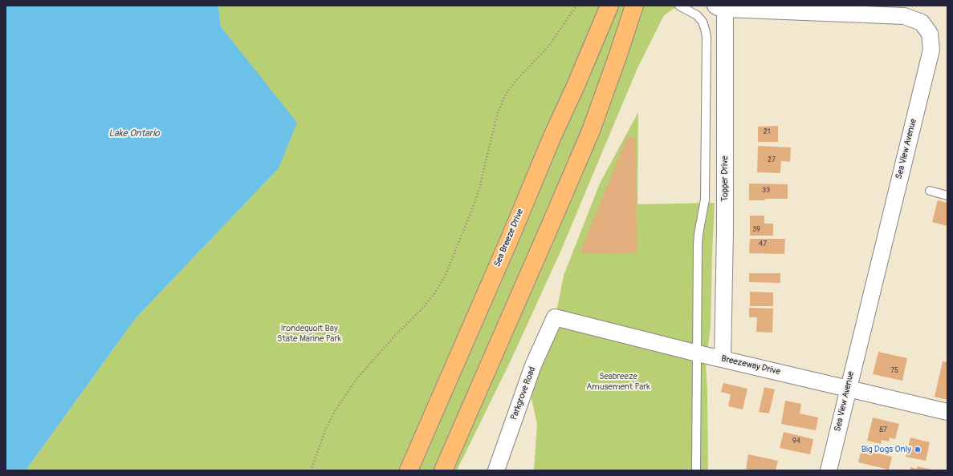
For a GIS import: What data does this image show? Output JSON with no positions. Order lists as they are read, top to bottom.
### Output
{
  "streets": {
    "main road": ["Sea Breeze Drive"],
    "street": [
      "Sea View Avenue",
      "Topper Drive",
      "Breezeway Drive",
      "Parkgrove Road"
    ]
  },
  "crossings": [
    ["Sea View Avenue", "Topper Drive"],
    ["Sea View Avenue", "Breezeway Drive"],
    ["Topper Drive", "Breezeway Drive"],
    ["Breezeway Drive", "Parkgrove Road"]
  ],
  "water": ["Lake Ontario"],
  "parks": ["Irondequoit Bay State Marine Park", "Seabreeze Amusement Park"],
  "places": ["Big Dogs Only"],
  "house_numbers": [
    "21",
    "27",
    "33",
    "39",
    "47",
    "75",
    "87",
    "94"
  ]
}
